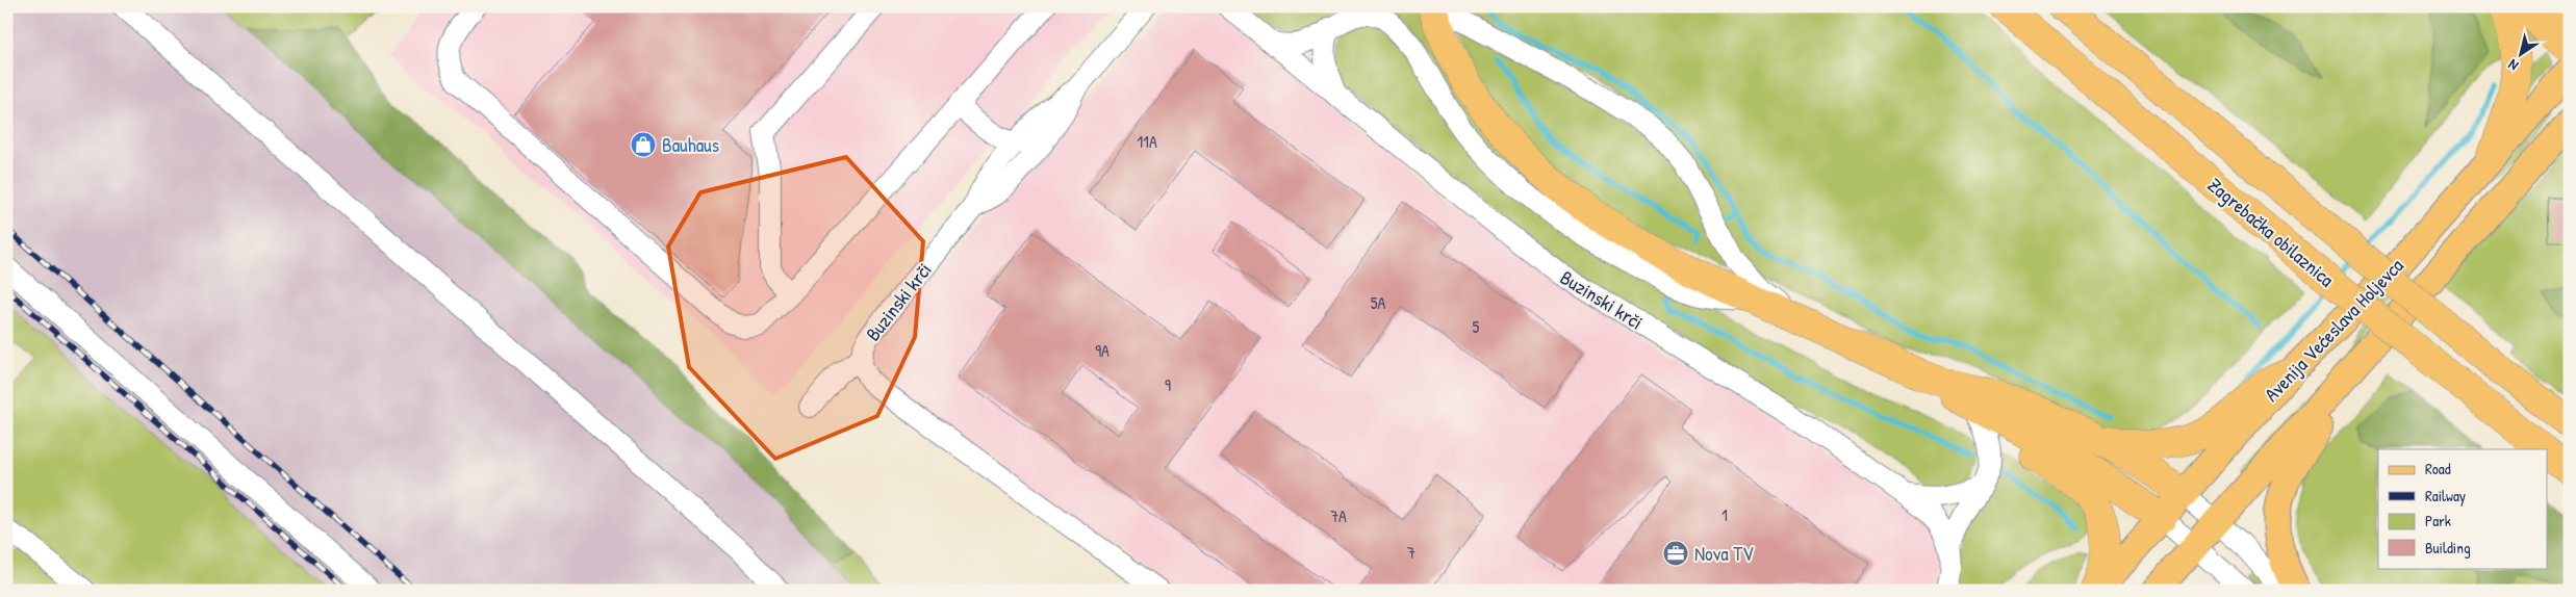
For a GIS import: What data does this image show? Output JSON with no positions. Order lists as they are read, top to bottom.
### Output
{
  "streets": {
    "highway": ["Zagrebačka obilaznica"],
    "main road": ["Avenija Većeslava Holjevca"],
    "street": ["Buzinski krči"]
  },
  "places": {
    "shop": ["Bauhaus"],
    "office": ["Nova TV"]
  },
  "house_numbers": [
    "11A",
    "5A",
    "5",
    "9A",
    "9",
    "1",
    "7A",
    "7"
  ],
  "legend": [
    "Road",
    "Railway",
    "Park",
    "Building"
  ],
  "north": "bottom left"
}
